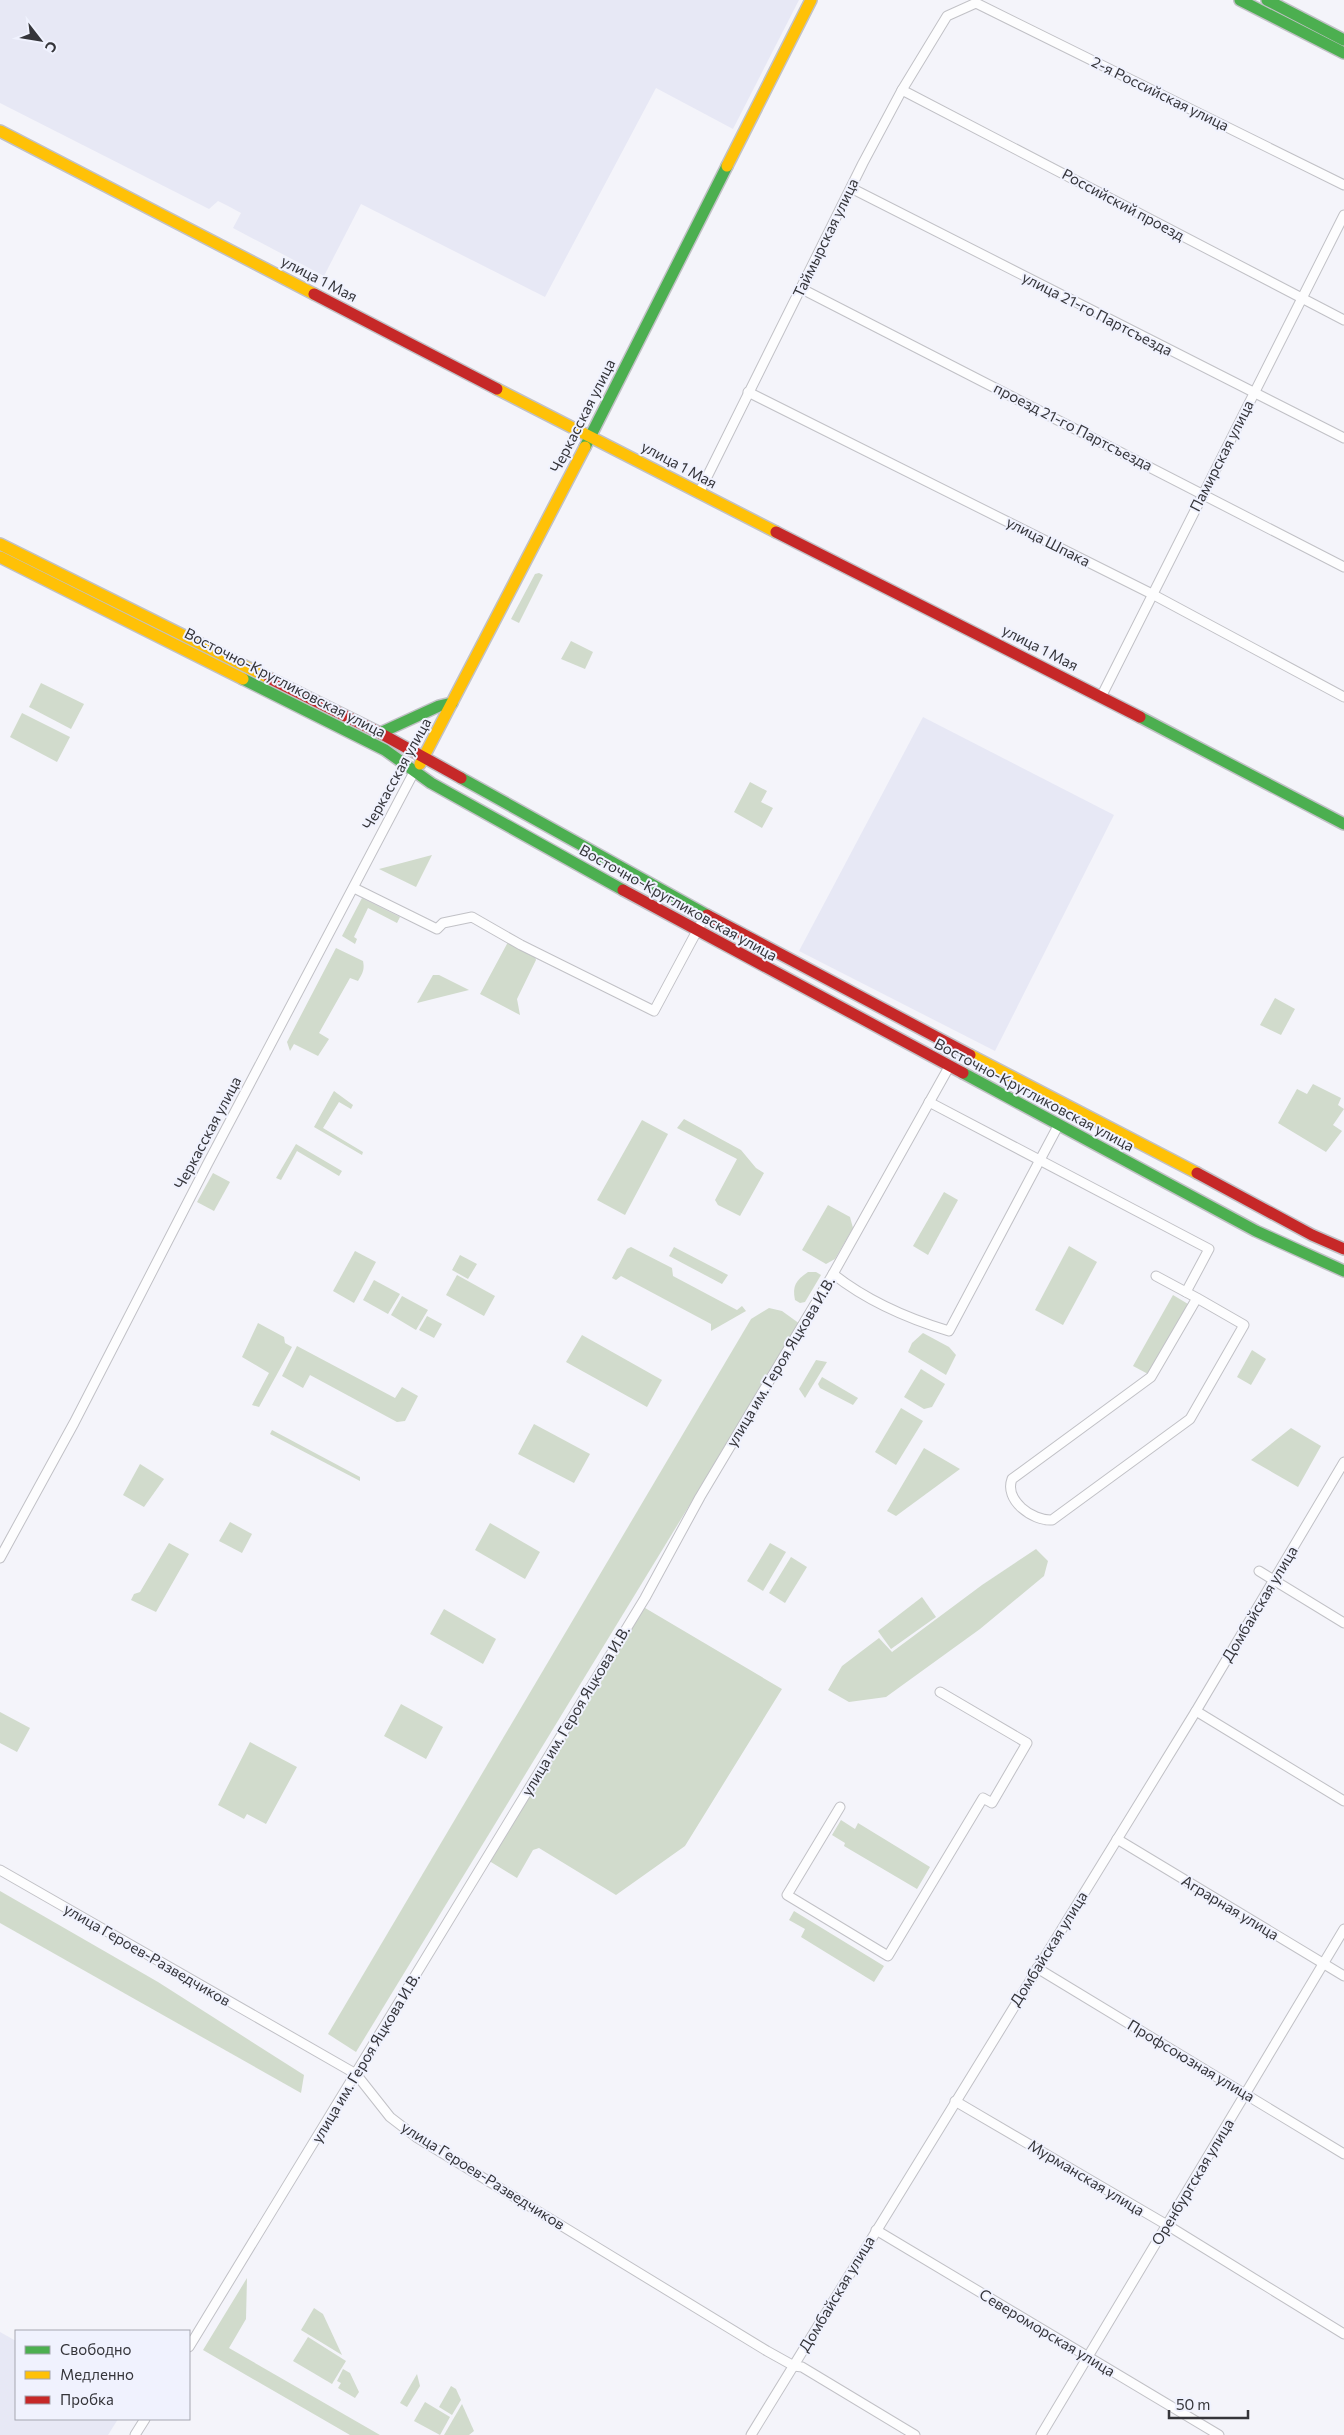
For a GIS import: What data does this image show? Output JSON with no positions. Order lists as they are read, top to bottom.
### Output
{
  "streets": {
    "street": [
      "2-я Российская улица",
      "Российский проезд",
      "Таймырская улица",
      "улица 1 Мая",
      "улица 21-го Партсъезда",
      "Черкасская улица",
      "проезд 21-го Партсъезда",
      "Памирская улица",
      "улица Шпака",
      "Восточно-Кругликовская улица",
      "улица им. Героя Яцкова И.В.",
      "Домбайская улица",
      "Аграрная улица",
      "улица Героев-Разведчиков",
      "Профсоюзная улица",
      "Мурманская улица",
      "Оренбургская улица",
      "Североморская улица"
    ]
  },
  "crossings": [
    ["2-я Российская улица", "Таймырская улица"],
    ["Российский проезд", "Таймырская улица"],
    ["Российский проезд", "Памирская улица"],
    ["Таймырская улица", "улица 1 Мая"],
    ["Таймырская улица", "улица 21-го Партсъезда"],
    ["Таймырская улица", "проезд 21-го Партсъезда"],
    ["Таймырская улица", "улица Шпака"],
    ["улица 1 Мая", "Черкасская улица"],
    ["улица 1 Мая", "Памирская улица"],
    ["улица 21-го Партсъезда", "Памирская улица"],
    ["Черкасская улица", "Восточно-Кругликовская улица"],
    ["проезд 21-го Партсъезда", "Памирская улица"],
    ["Памирская улица", "улица Шпака"],
    ["Восточно-Кругликовская улица", "улица им. Героя Яцкова И.В."],
    ["улица им. Героя Яцкова И.В.", "улица Героев-Разведчиков"],
    ["Домбайская улица", "Аграрная улица"],
    ["Домбайская улица", "улица Героев-Разведчиков"],
    ["Домбайская улица", "Профсоюзная улица"],
    ["Домбайская улица", "Мурманская улица"],
    ["Домбайская улица", "Североморская улица"],
    ["Аграрная улица", "Оренбургская улица"],
    ["Профсоюзная улица", "Оренбургская улица"],
    ["Мурманская улица", "Оренбургская улица"],
    ["Оренбургская улица", "Североморская улица"]
  ],
  "legend": ["Свободно", "Медленно", "Пробка"],
  "scale_bar": "50 m",
  "north": "bottom right"
}
